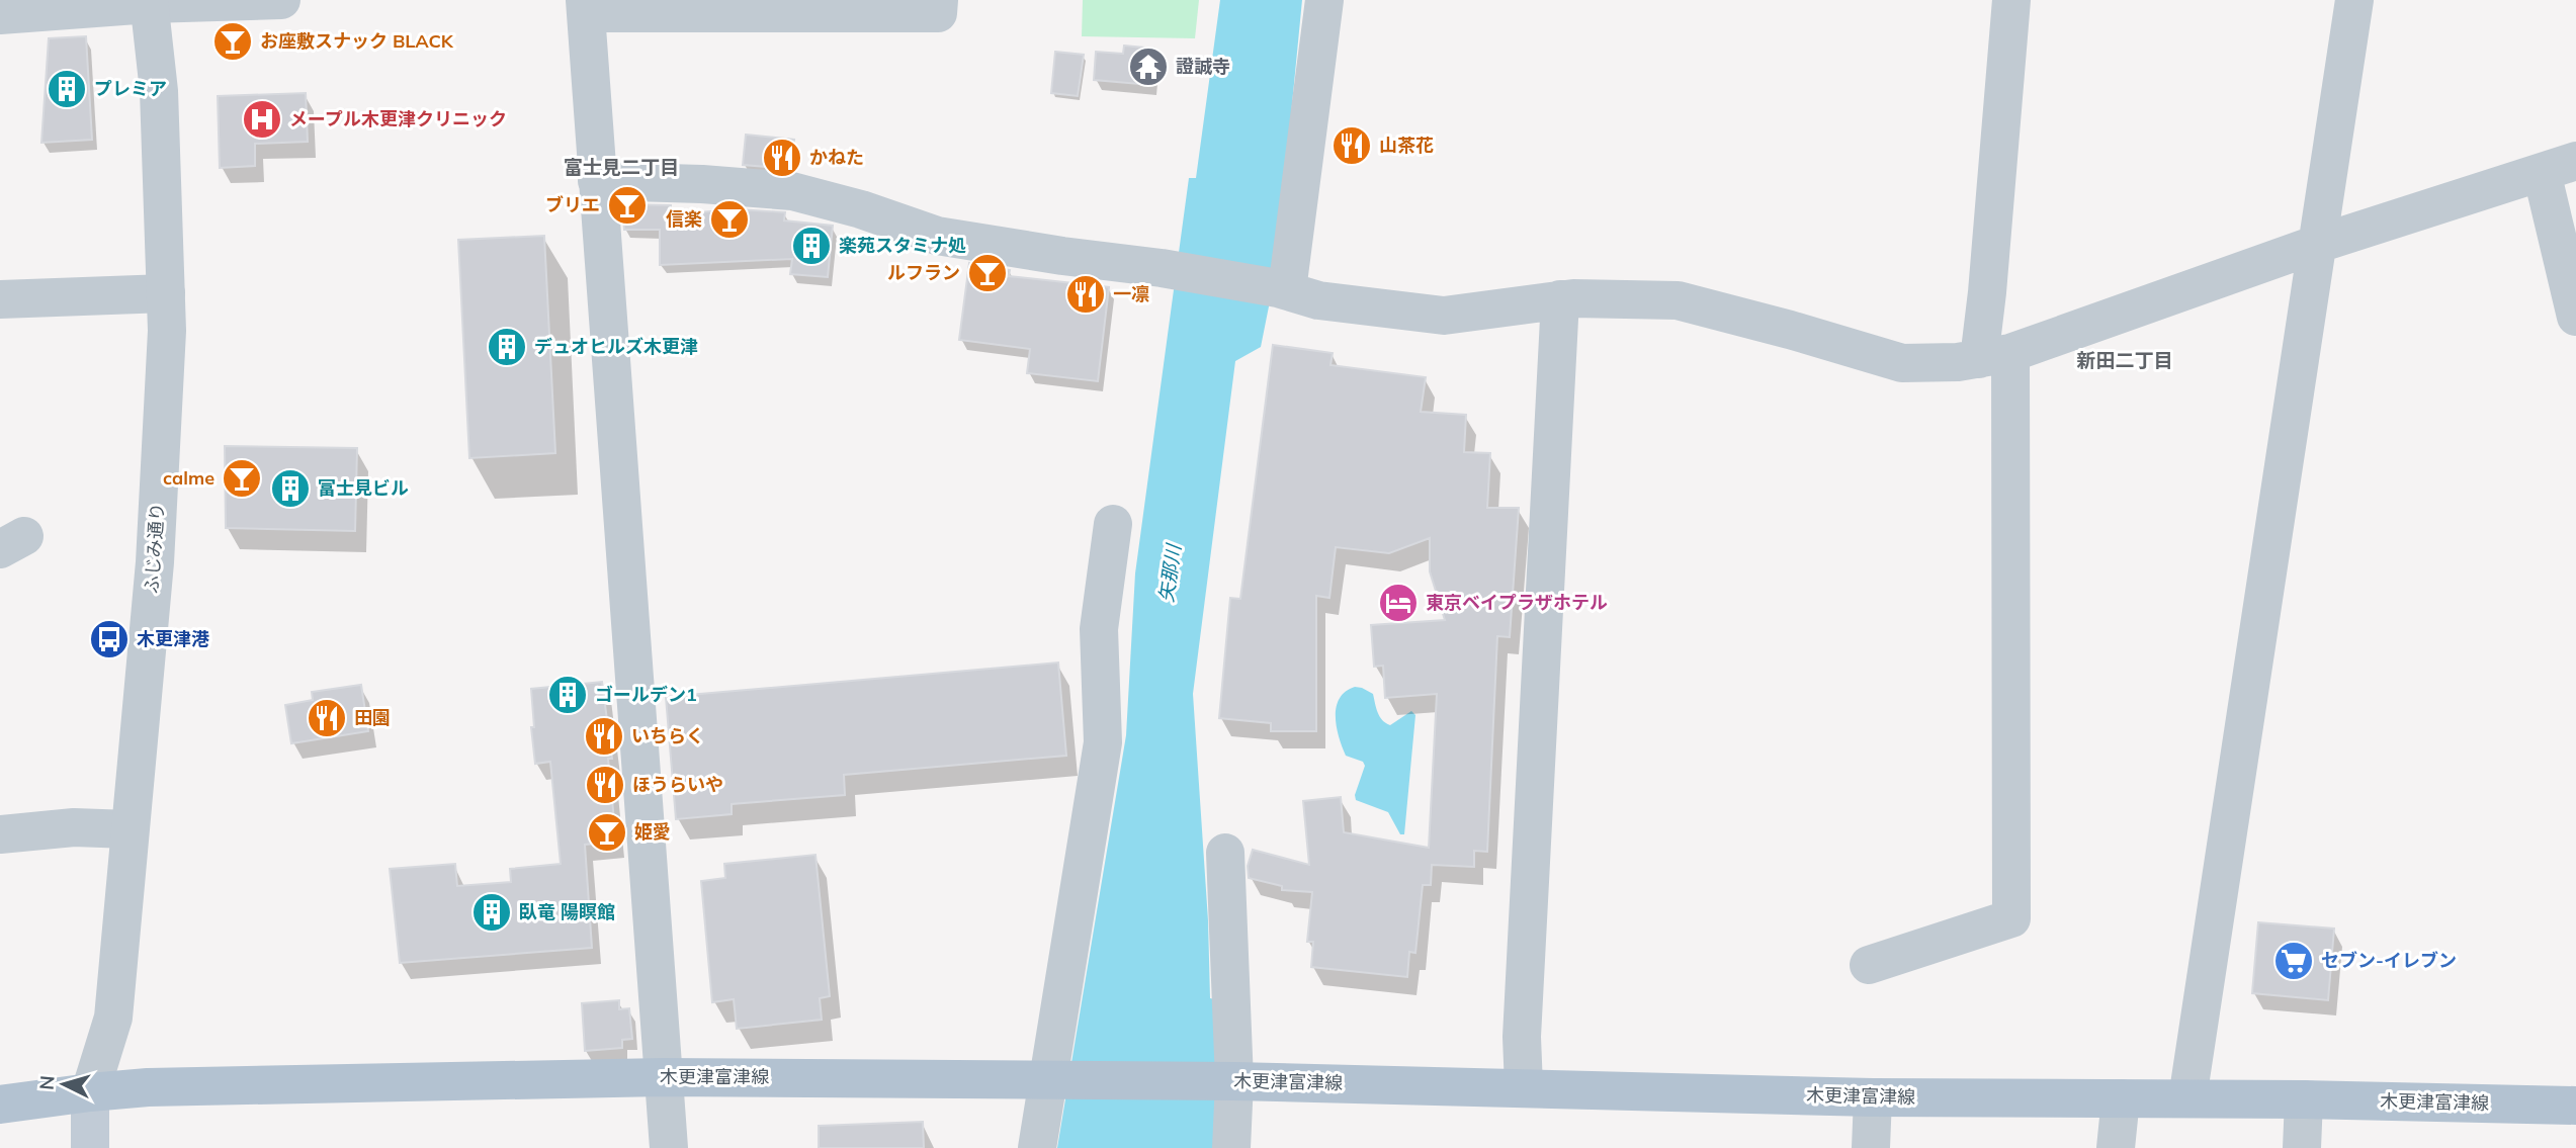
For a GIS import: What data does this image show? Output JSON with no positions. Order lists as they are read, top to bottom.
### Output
{
  "streets": {
    "main road": ["木更津富津線"],
    "street": ["ふじみ通り"]
  },
  "crossings": [
    ["ふじみ通り", "木更津富津線"]
  ],
  "districts": ["富士見二丁目", "新田二丁目"],
  "water": ["矢那川"],
  "places": {
    "bar": [
      "お座敷スナック BLACK",
      "ブリエ",
      "信楽",
      "ルフラン",
      "calme",
      "姫愛"
    ],
    "temple": ["證誠寺"],
    "building": [
      "プレミア",
      "楽苑スタミナ処",
      "デュオヒルズ木更津",
      "富士見ビル",
      "ゴールデン1",
      "臥竜 陽瞑館"
    ],
    "hospital": ["メープル木更津クリニック"],
    "restaurant": [
      "山茶花",
      "かねた",
      "一凛",
      "田園",
      "いちらく",
      "ほうらいや"
    ],
    "hotel": ["東京ベイプラザホテル"],
    "bus stop": ["木更津港"],
    "supermarket": ["セブン-イレブン"]
  },
  "north": "left"
}
